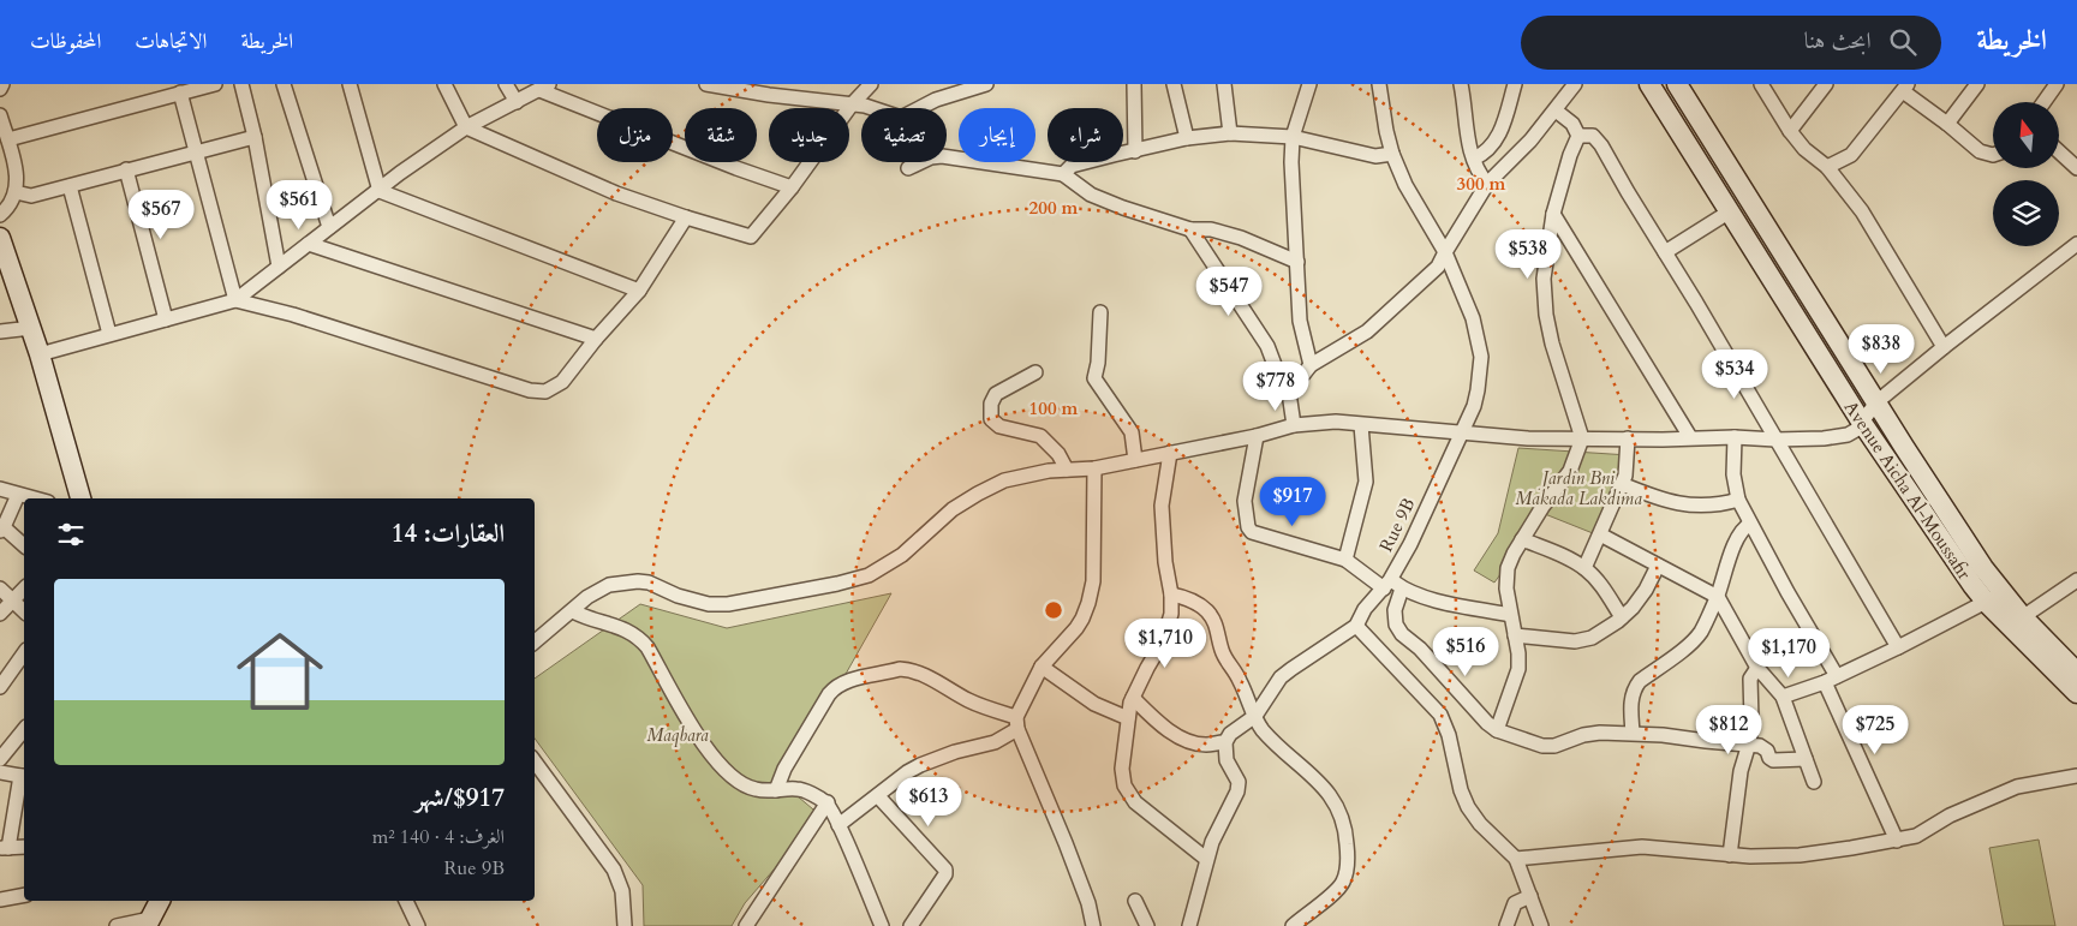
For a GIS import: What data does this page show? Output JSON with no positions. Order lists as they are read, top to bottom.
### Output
{
  "streets": {
    "main road": ["Avenue Aicha Al-Moussafir"],
    "street": ["Rue 9B"]
  },
  "parks": ["Jardin Bni Makada Lakdima", "Maqbara"],
  "north": "top",
  "page": {
    "header": "الخريطة",
    "search": "ابحث هنا",
    "nav": ["الخريطة", "الاتجاهات", "المحفوظات"],
    "chip": [
      "شراء",
      "إيجار",
      "تصفية",
      "جديد",
      "شقة",
      "منزل"
    ],
    "price": [
      "$561",
      "$567",
      "$538",
      "$547",
      "$838",
      "$534",
      "$778",
      "$917",
      "$1,710",
      "$516",
      "$1,170",
      "$812",
      "$725",
      "$613"
    ],
    "heading": "العقارات: 14",
    "list": [
      {
        "name": "$917/شهر",
        "note": "الغرف: 4 · 140 m² · Rue 9B"
      }
    ]
  },
  "rings": ["300 m", "200 m", "100 m"]
}
